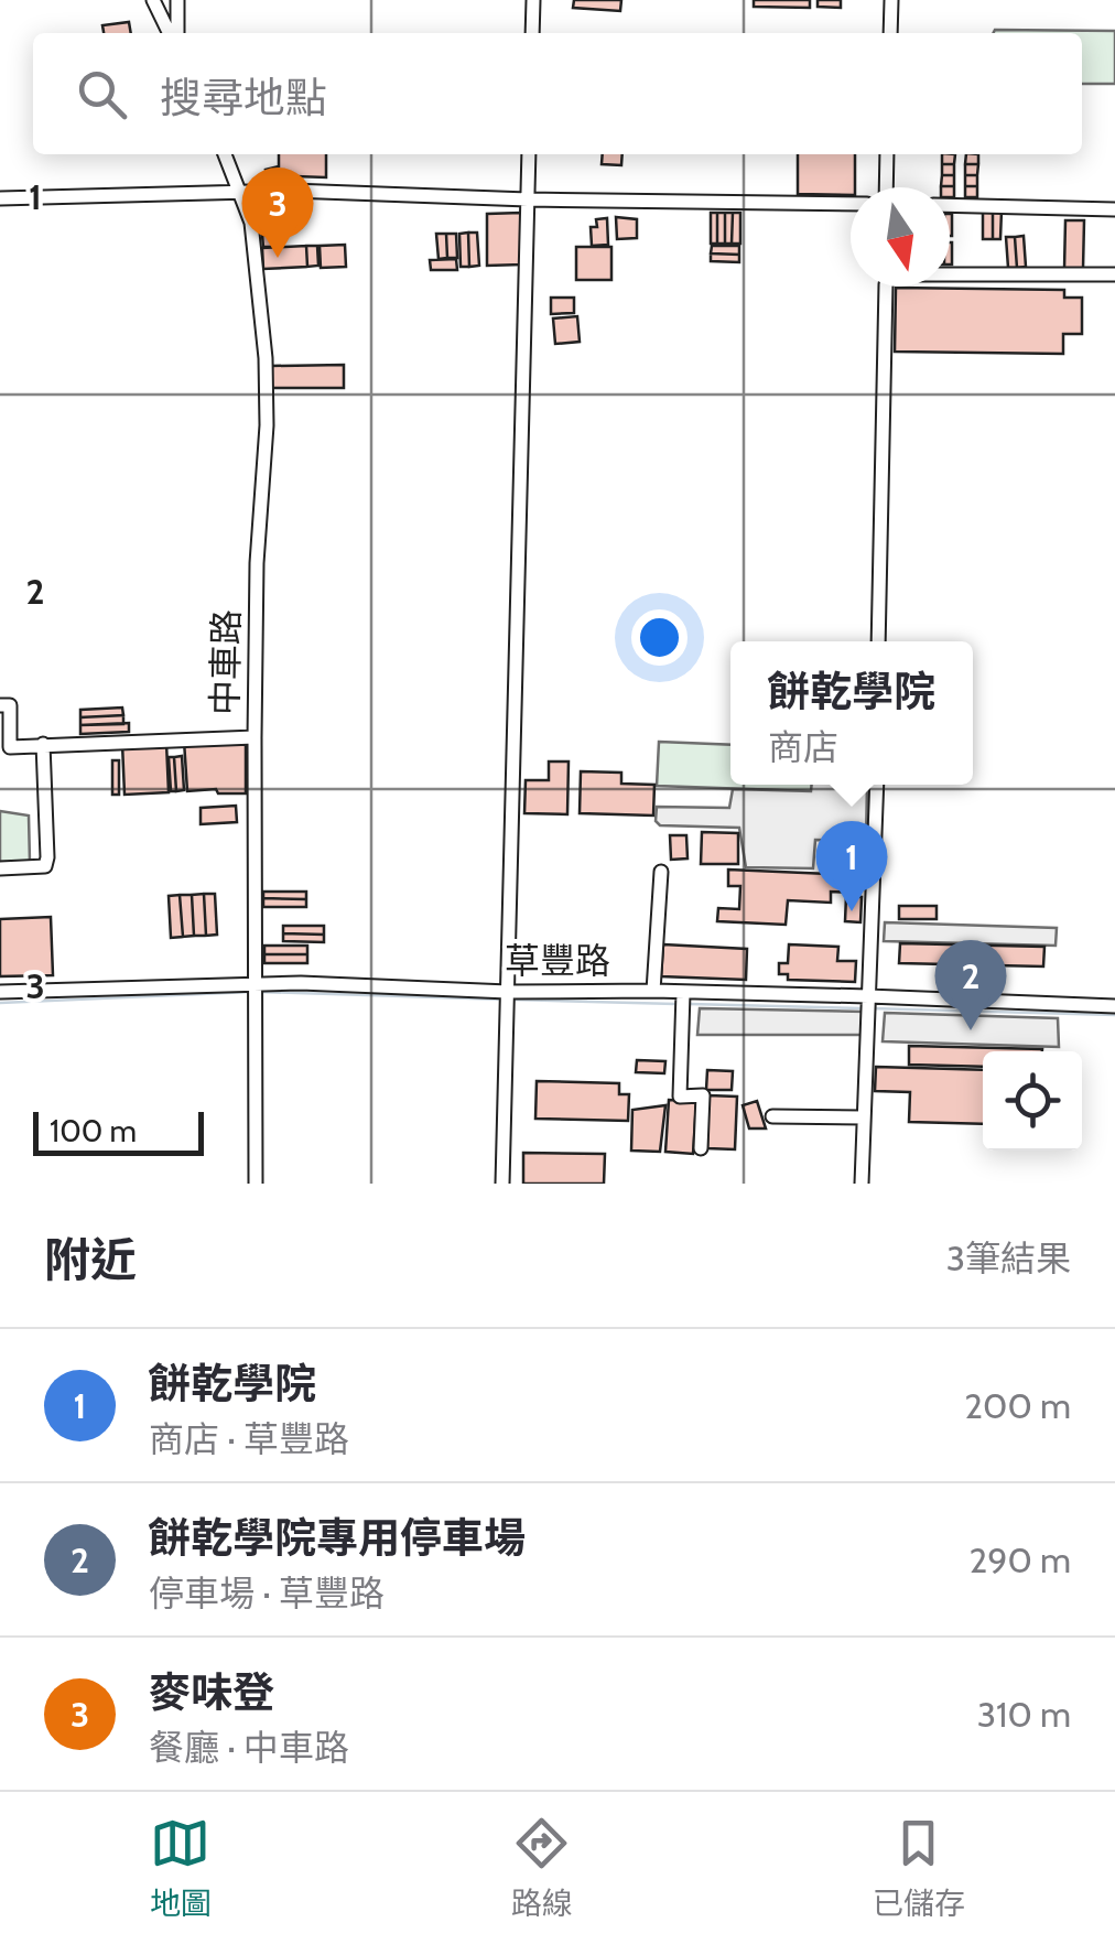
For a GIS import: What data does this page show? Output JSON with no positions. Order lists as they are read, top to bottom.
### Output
{
  "streets": {
    "street": ["中車路", "草豐路"]
  },
  "crossings": [
    ["中車路", "草豐路"]
  ],
  "scale_bar": "100 m",
  "north": "bottom",
  "page": {
    "search": "搜尋地點",
    "pins": ["3", "1", "2"],
    "popup": ["餅乾學院", "商店"],
    "scale": "100 m",
    "heading": ["附近", "3筆結果"],
    "list": [
      {
        "mark": "1",
        "name": "餅乾學院",
        "note": "商店 · 草豐路",
        "value": "200 m"
      },
      {
        "mark": "2",
        "name": "餅乾學院專用停車場",
        "note": "停車場 · 草豐路",
        "value": "290 m"
      },
      {
        "mark": "3",
        "name": "麥味登",
        "note": "餐廳 · 中車路",
        "value": "310 m"
      }
    ],
    "nav": ["地圖", "路線", "已儲存"]
  },
  "grid": {
    "rows": ["1", "2", "3"]
  }
}
